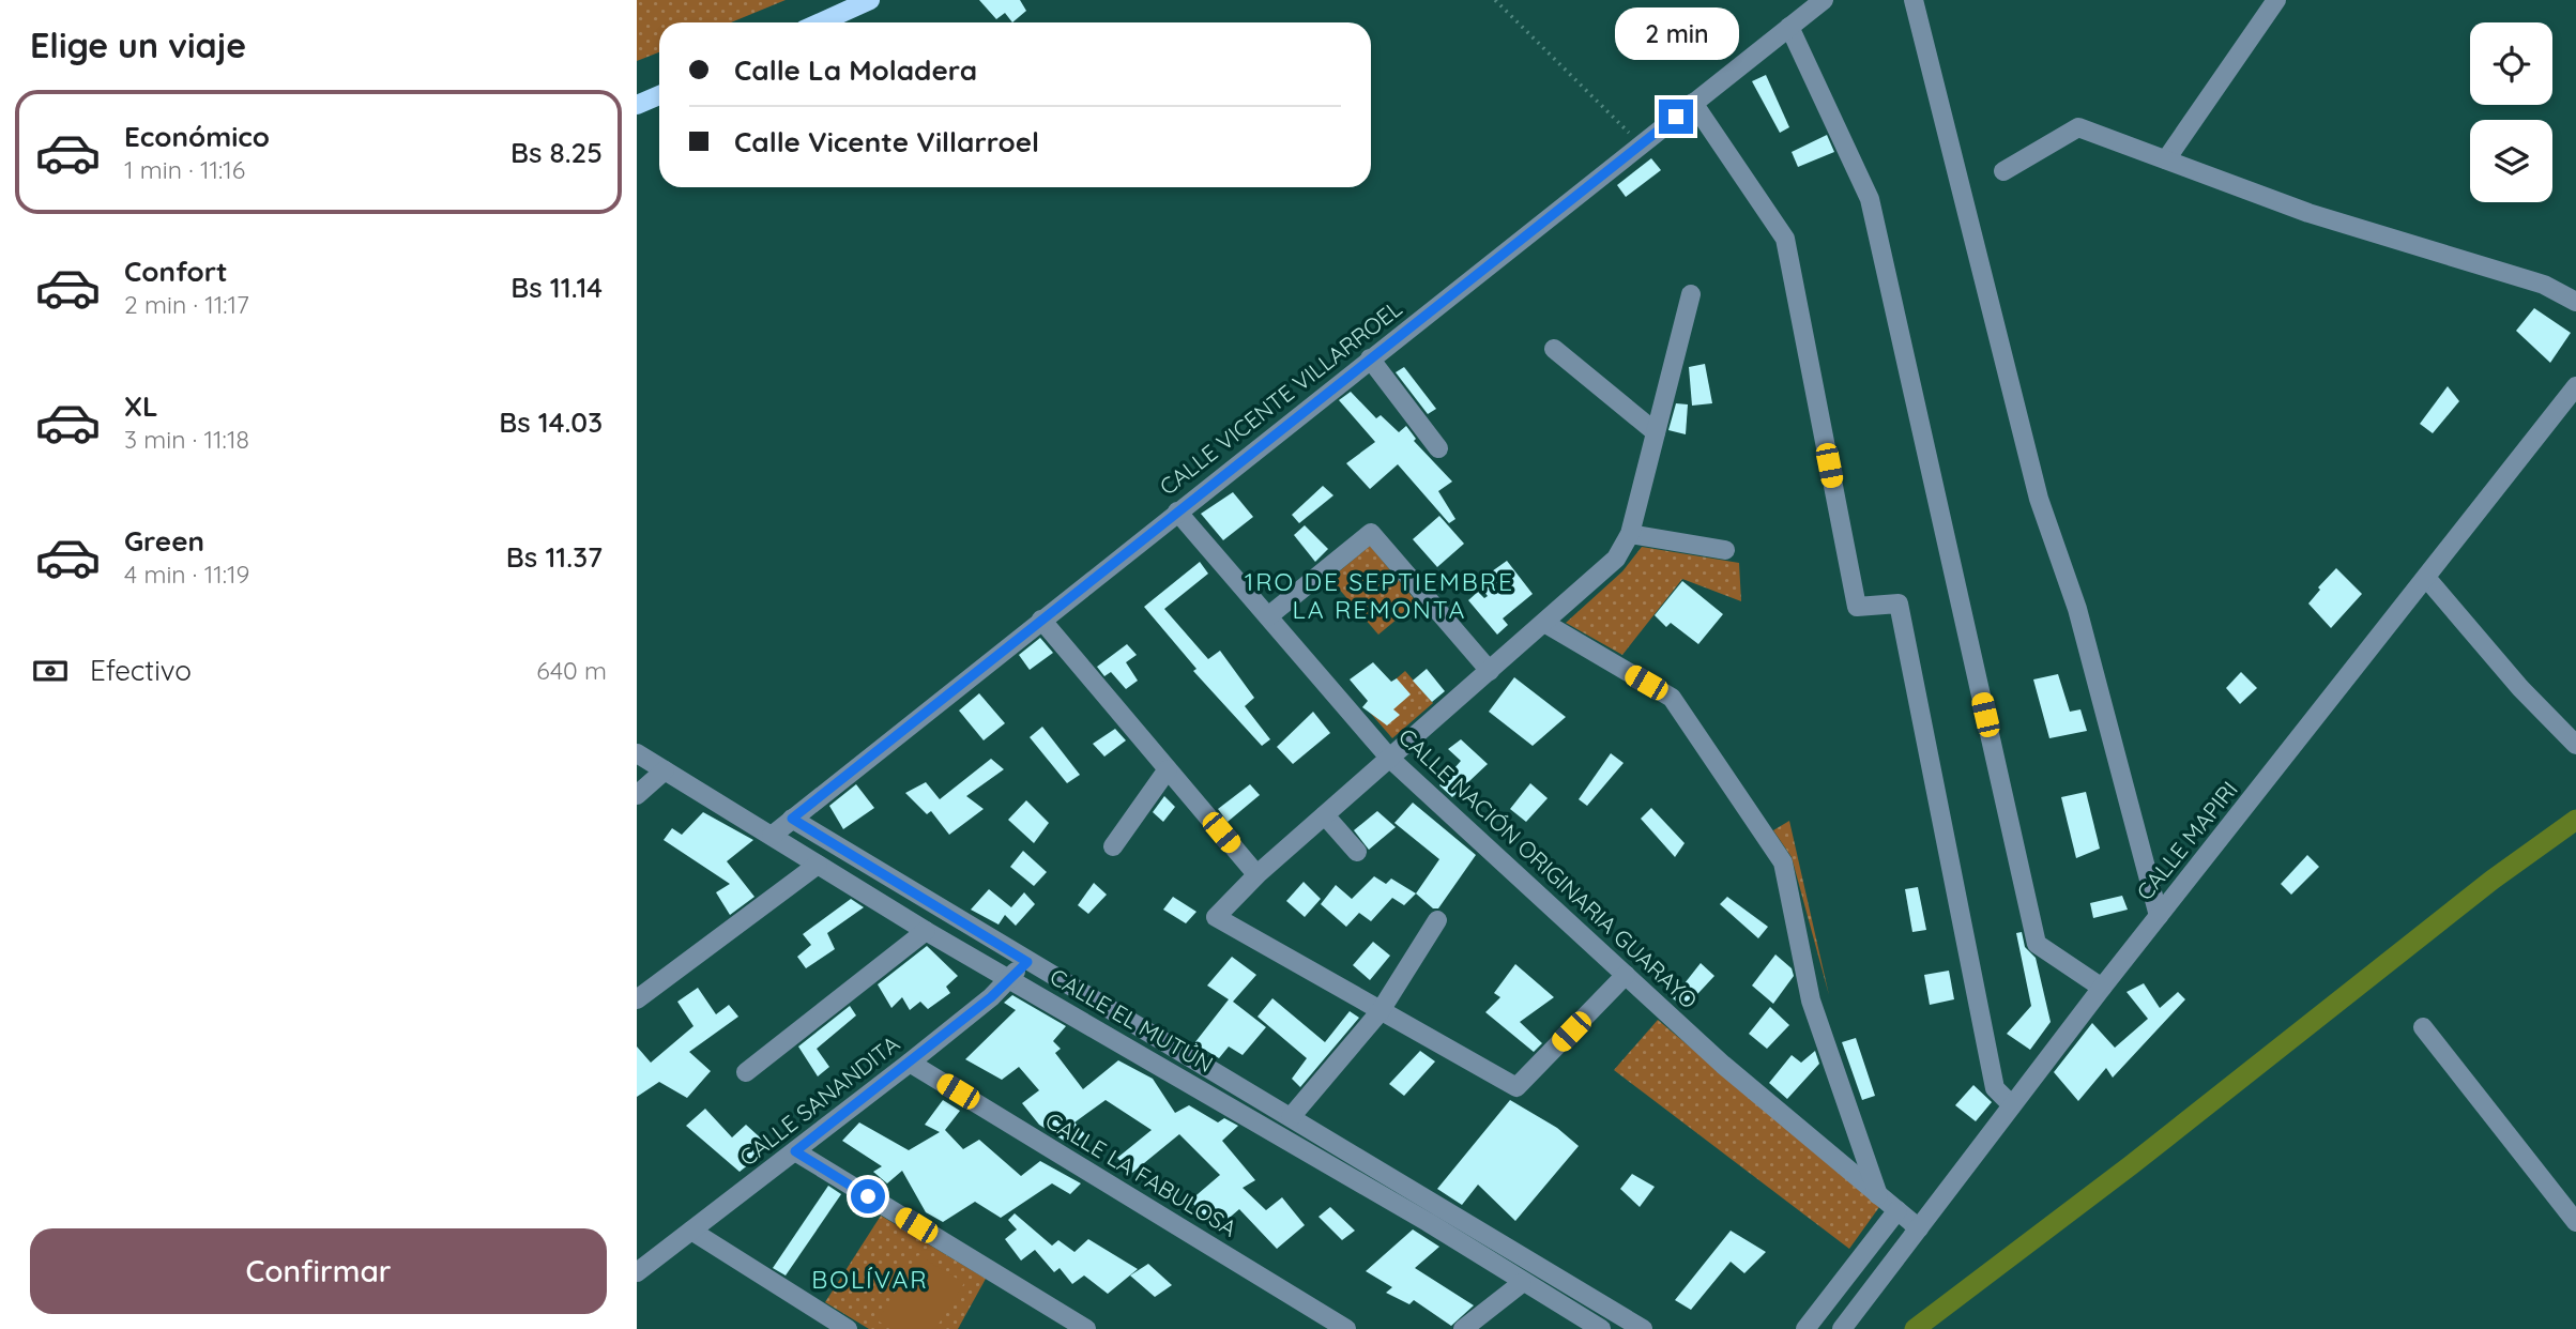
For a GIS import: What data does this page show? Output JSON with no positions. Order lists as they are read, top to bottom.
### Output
{
  "streets": {
    "street": [
      "CALLE VICENTE VILLARROEL",
      "CALLE MAPIRI",
      "CALLE NACIÓN ORIGINARIA GUARAYO",
      "CALLE EL MUTÚN",
      "CALLE SANANDITA",
      "CALLE LA FABULOSA"
    ]
  },
  "crossings": [
    ["CALLE VICENTE VILLARROEL", "CALLE NACIÓN ORIGINARIA GUARAYO"],
    ["CALLE VICENTE VILLARROEL", "CALLE EL MUTÚN"],
    ["CALLE MAPIRI", "CALLE NACIÓN ORIGINARIA GUARAYO"],
    ["CALLE EL MUTÚN", "CALLE SANANDITA"],
    ["CALLE SANANDITA", "CALLE LA FABULOSA"]
  ],
  "districts": ["1RO DE SEPTIEMBRE LA REMONTA", "BOLÍVAR"],
  "page": {
    "heading": "Elige un viaje",
    "bubble": "2 min",
    "banner": ["Calle La Moladera", "Calle Vicente Villarroel"],
    "list": [
      {
        "name": "Económico",
        "note": "1 min · 11:16",
        "value": "Bs 8.25"
      },
      {
        "name": "Confort",
        "note": "2 min · 11:17",
        "value": "Bs 11.14"
      },
      {
        "name": "XL",
        "note": "3 min · 11:18",
        "value": "Bs 14.03"
      },
      {
        "name": "Green",
        "note": "4 min · 11:19",
        "value": "Bs 11.37"
      }
    ],
    "pay": ["Efectivo", "640 m"],
    "buttons": "Confirmar"
  }
}
